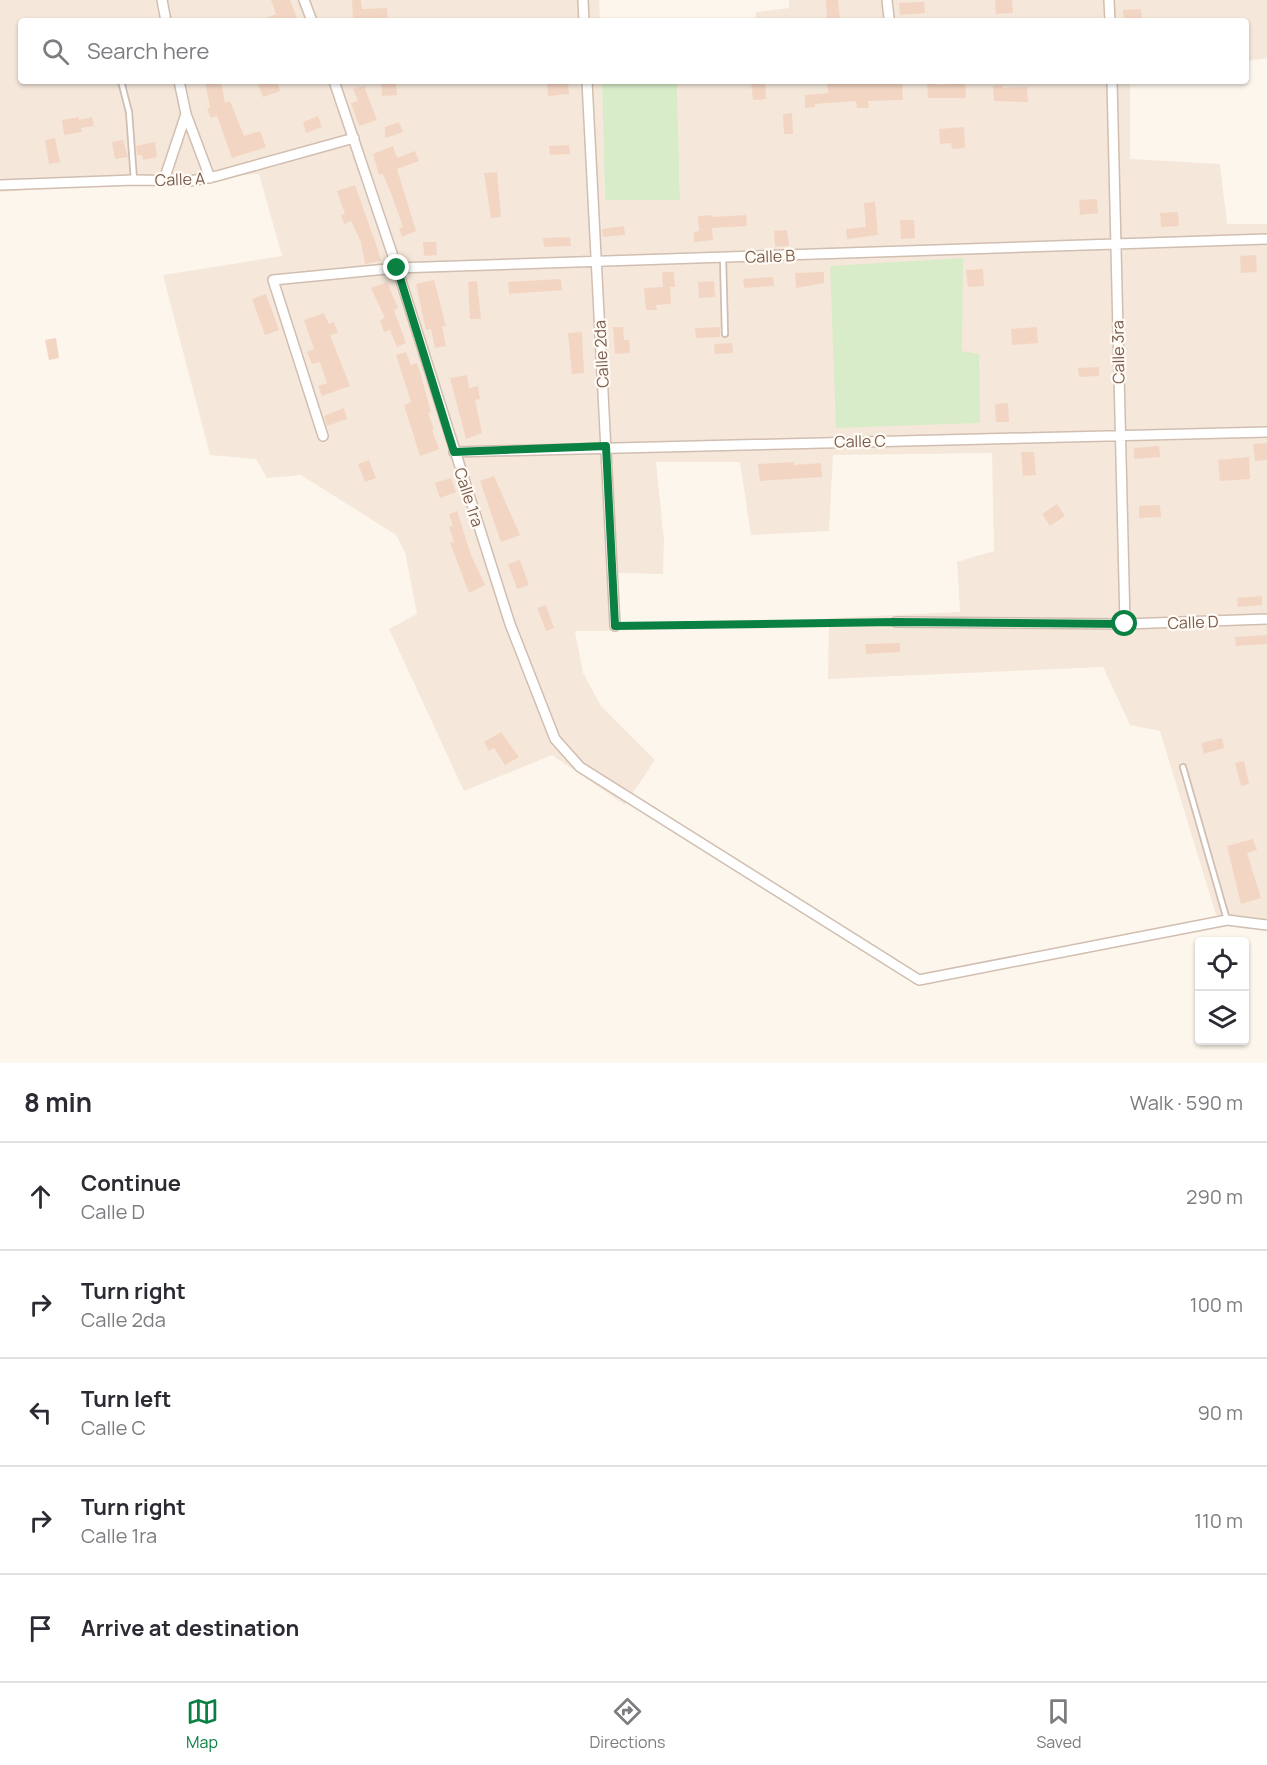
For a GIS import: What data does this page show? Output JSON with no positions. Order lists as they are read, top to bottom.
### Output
{
  "streets": {
    "street": [
      "Calle A",
      "Calle B",
      "Calle 3ra",
      "Calle 2da",
      "Calle C",
      "Calle 1ra",
      "Calle D"
    ]
  },
  "crossings": [
    ["Calle A", "Calle 1ra"],
    ["Calle B", "Calle 3ra"],
    ["Calle B", "Calle 2da"],
    ["Calle B", "Calle 1ra"],
    ["Calle 3ra", "Calle C"],
    ["Calle 3ra", "Calle D"],
    ["Calle 2da", "Calle C"],
    ["Calle C", "Calle 1ra"]
  ],
  "page": {
    "search": "Search here",
    "heading": ["8 min", "Walk · 590 m"],
    "list": [
      ["Continue", "Calle D", "290 m"],
      ["Turn right", "Calle 2da", "100 m"],
      ["Turn left", "Calle C", "90 m"],
      ["Turn right", "Calle 1ra", "110 m"],
      "Arrive at destination"
    ],
    "nav": ["Map", "Directions", "Saved"]
  }
}
